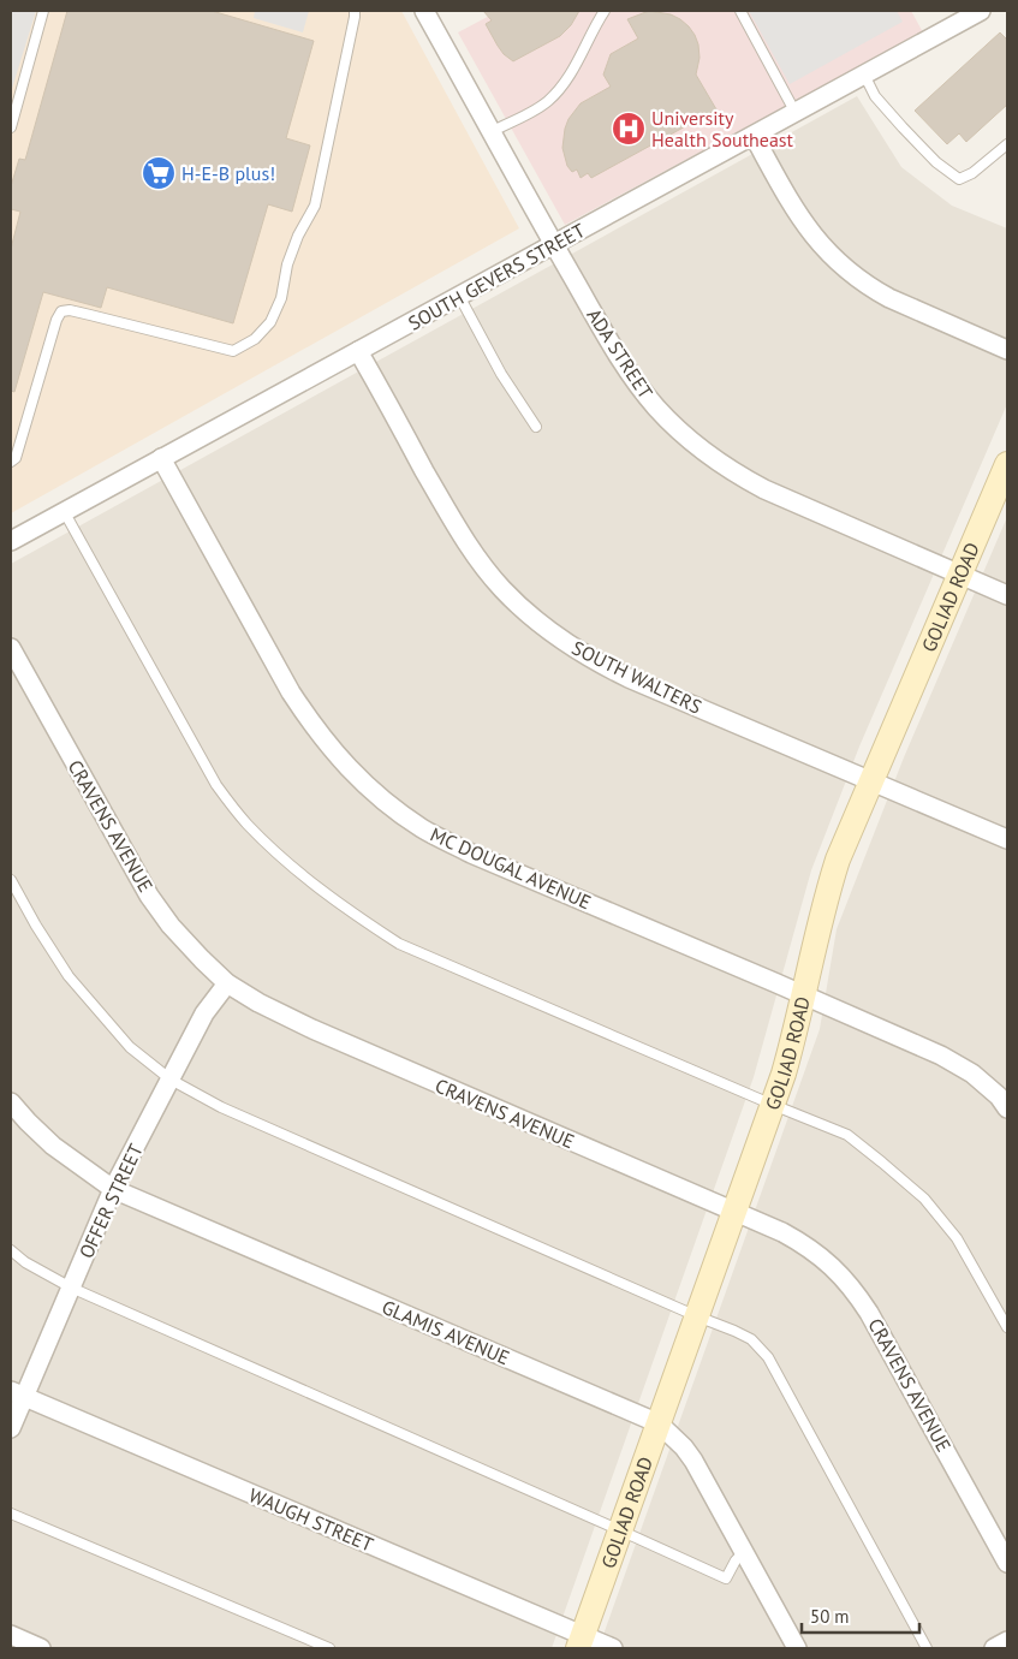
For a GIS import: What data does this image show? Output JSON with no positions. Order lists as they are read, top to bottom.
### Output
{
  "streets": {
    "main road": ["GOLIAD ROAD"],
    "street": [
      "SOUTH GEVERS STREET",
      "ADA STREET",
      "SOUTH WALTERS",
      "CRAVENS AVENUE",
      "MC DOUGAL AVENUE",
      "OFFER STREET",
      "GLAMIS AVENUE",
      "WAUGH STREET"
    ]
  },
  "crossings": [
    ["SOUTH GEVERS STREET", "ADA STREET"],
    ["SOUTH GEVERS STREET", "SOUTH WALTERS"],
    ["SOUTH GEVERS STREET", "MC DOUGAL AVENUE"],
    ["ADA STREET", "GOLIAD ROAD"],
    ["GOLIAD ROAD", "SOUTH WALTERS"],
    ["GOLIAD ROAD", "CRAVENS AVENUE"],
    ["GOLIAD ROAD", "MC DOUGAL AVENUE"],
    ["GOLIAD ROAD", "GLAMIS AVENUE"],
    ["GOLIAD ROAD", "WAUGH STREET"],
    ["CRAVENS AVENUE", "OFFER STREET"],
    ["OFFER STREET", "GLAMIS AVENUE"],
    ["OFFER STREET", "WAUGH STREET"]
  ],
  "places": {
    "hospital": ["University Health Southeast"],
    "supermarket": ["H-E-B plus!"]
  },
  "scale_bar": "50 m"
}
